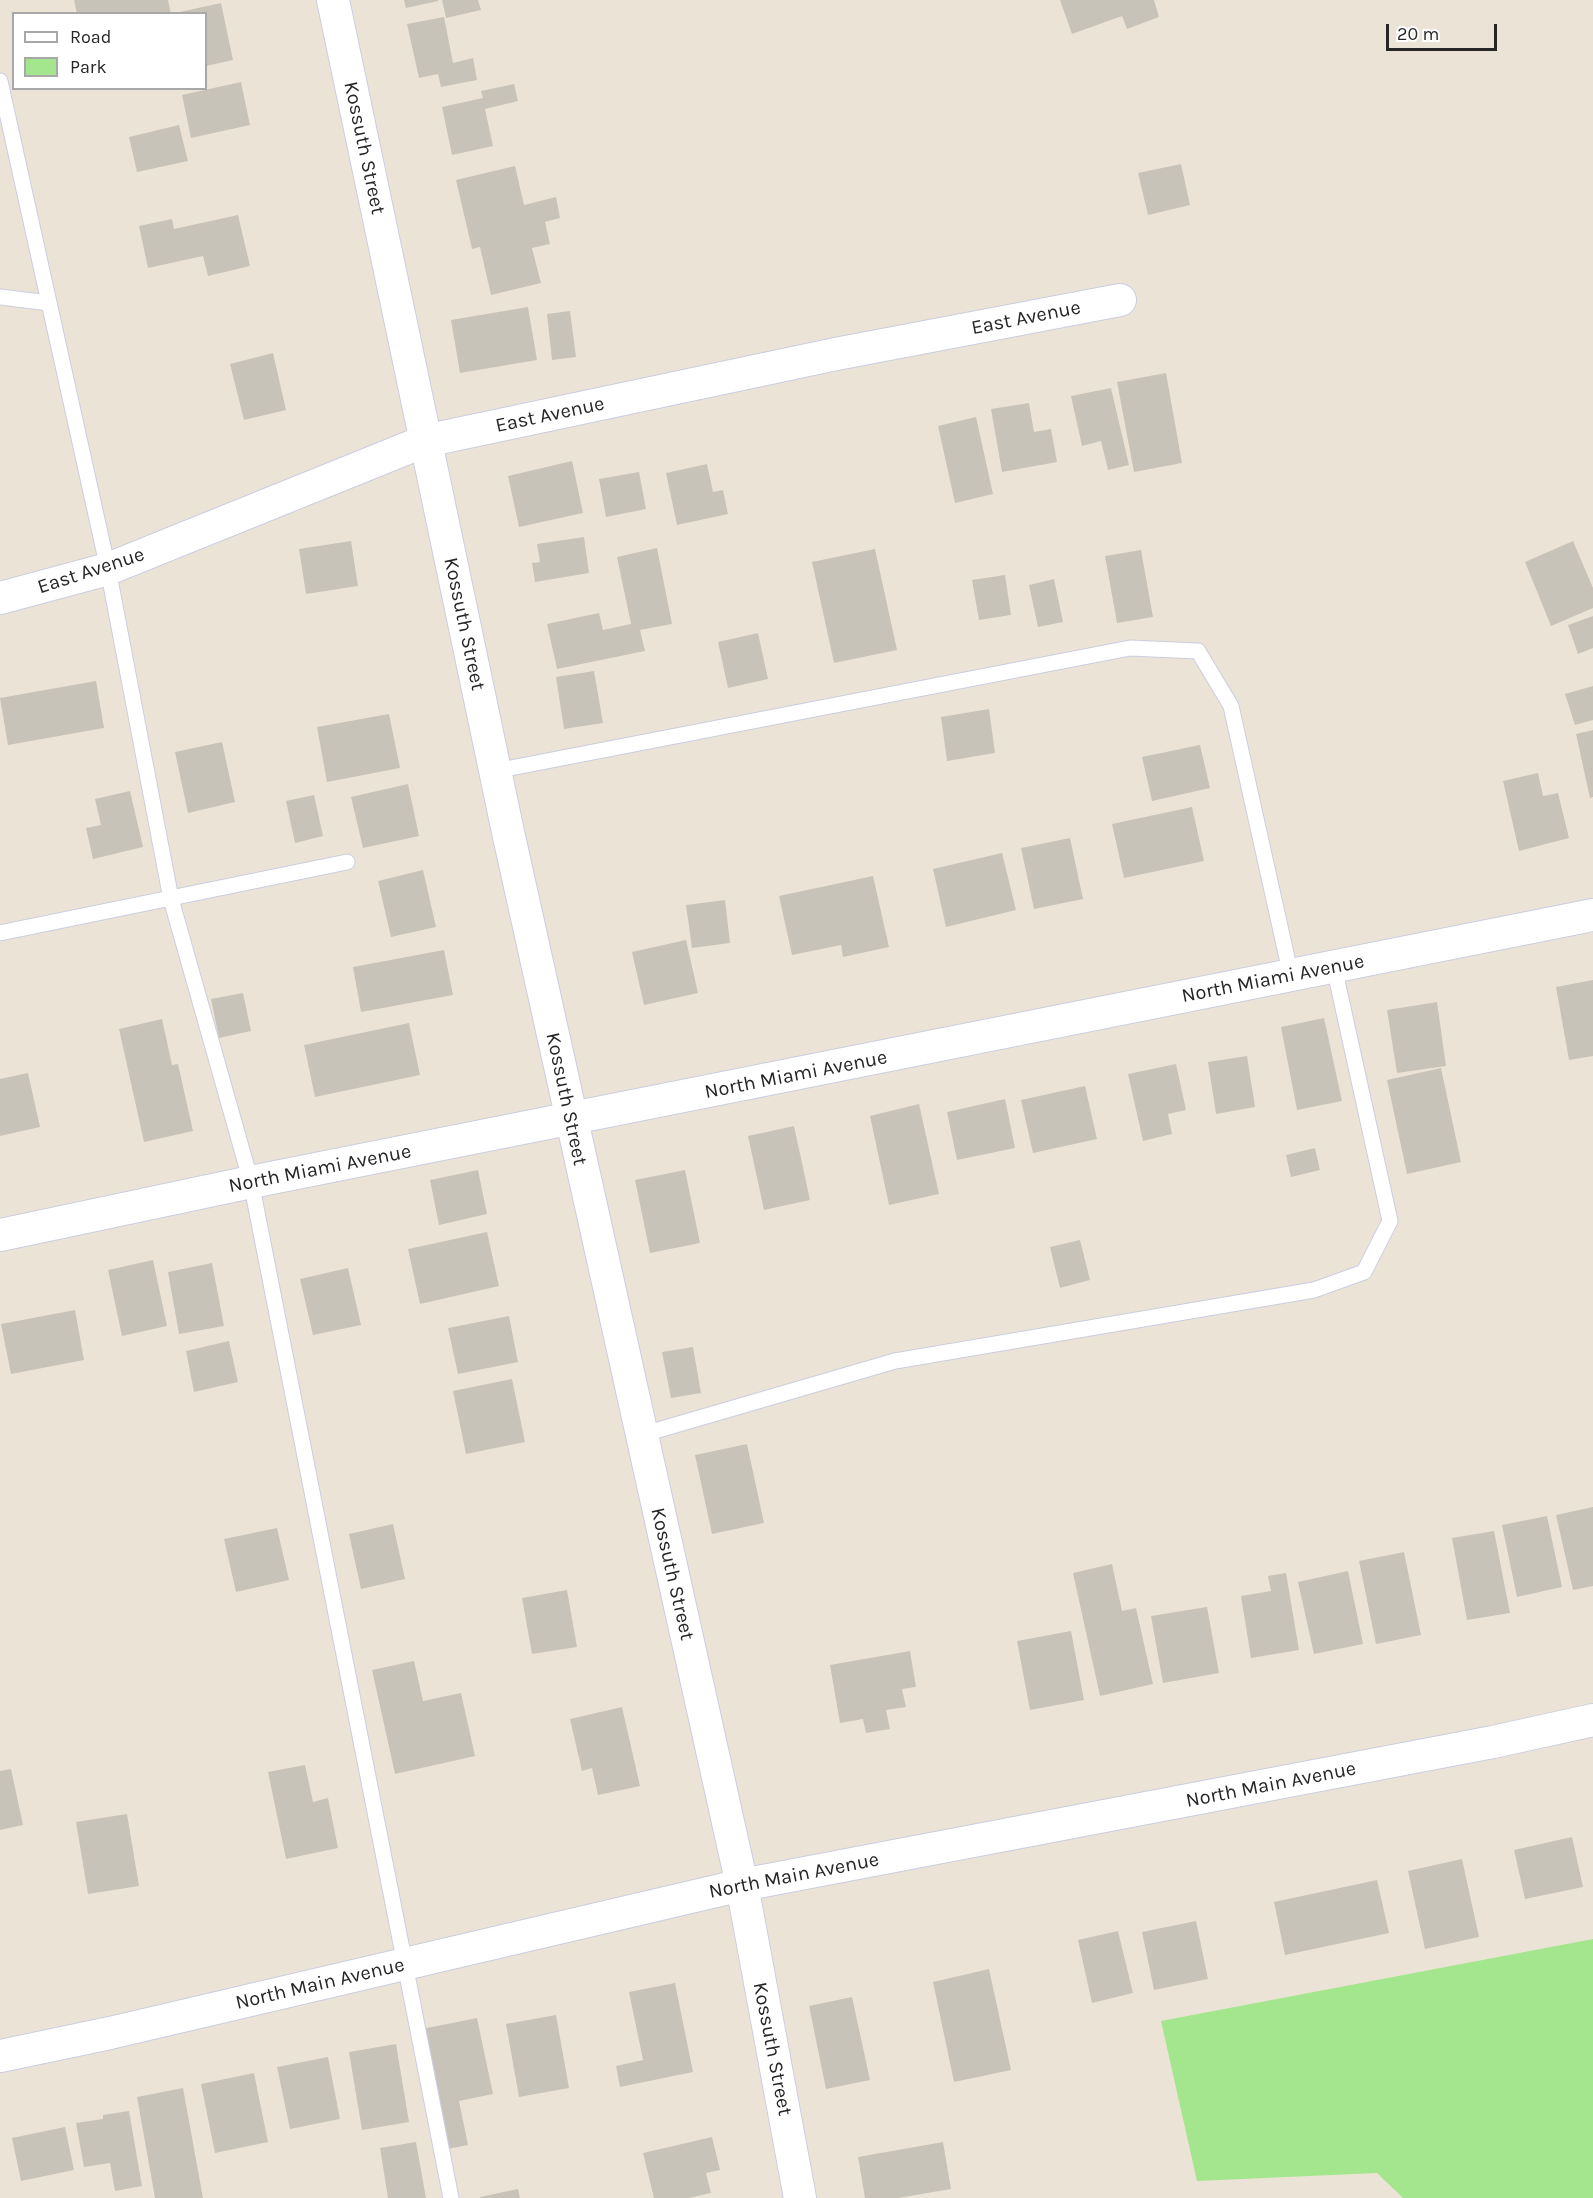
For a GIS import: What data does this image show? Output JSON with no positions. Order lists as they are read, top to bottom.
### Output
{
  "streets": {
    "street": [
      "Kossuth Street",
      "East Avenue",
      "North Miami Avenue",
      "North Main Avenue"
    ]
  },
  "crossings": [
    ["Kossuth Street", "East Avenue"],
    ["Kossuth Street", "North Miami Avenue"],
    ["Kossuth Street", "North Main Avenue"]
  ],
  "legend": ["Road", "Park"],
  "scale_bar": "20 m"
}
